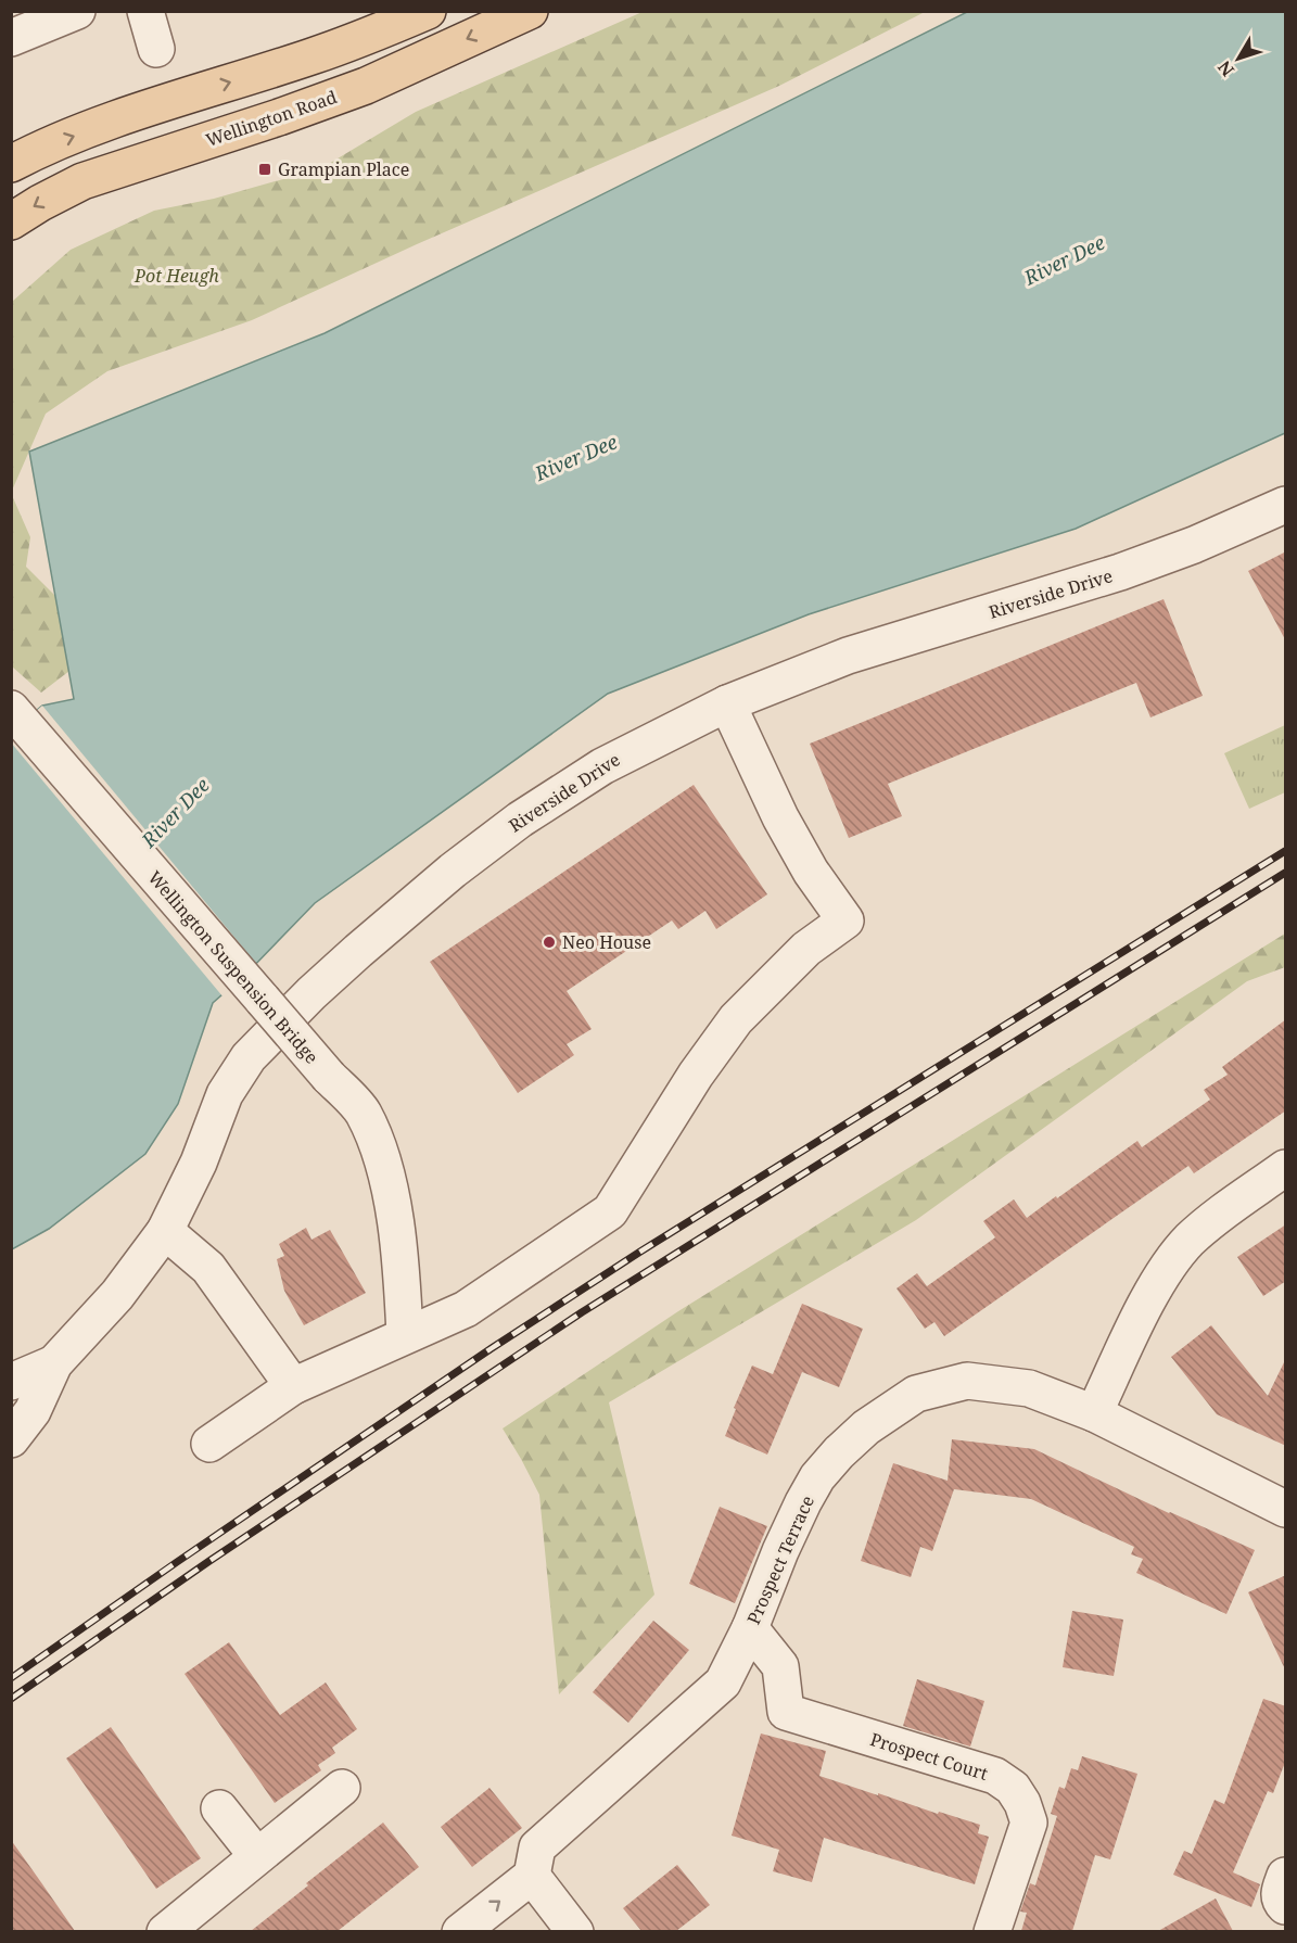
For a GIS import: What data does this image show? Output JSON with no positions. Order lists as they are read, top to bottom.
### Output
{
  "streets": {
    "main road": ["Wellington Road"],
    "street": [
      "Riverside Drive",
      "Wellington Suspension Bridge",
      "Prospect Terrace",
      "Prospect Court"
    ]
  },
  "crossings": [
    ["Prospect Terrace", "Prospect Court"]
  ],
  "water": ["River Dee"],
  "parks": ["Pot Heugh"],
  "places": {
    "transit": ["Grampian Place"],
    "other": ["Neo House"]
  },
  "north": "bottom left"
}
